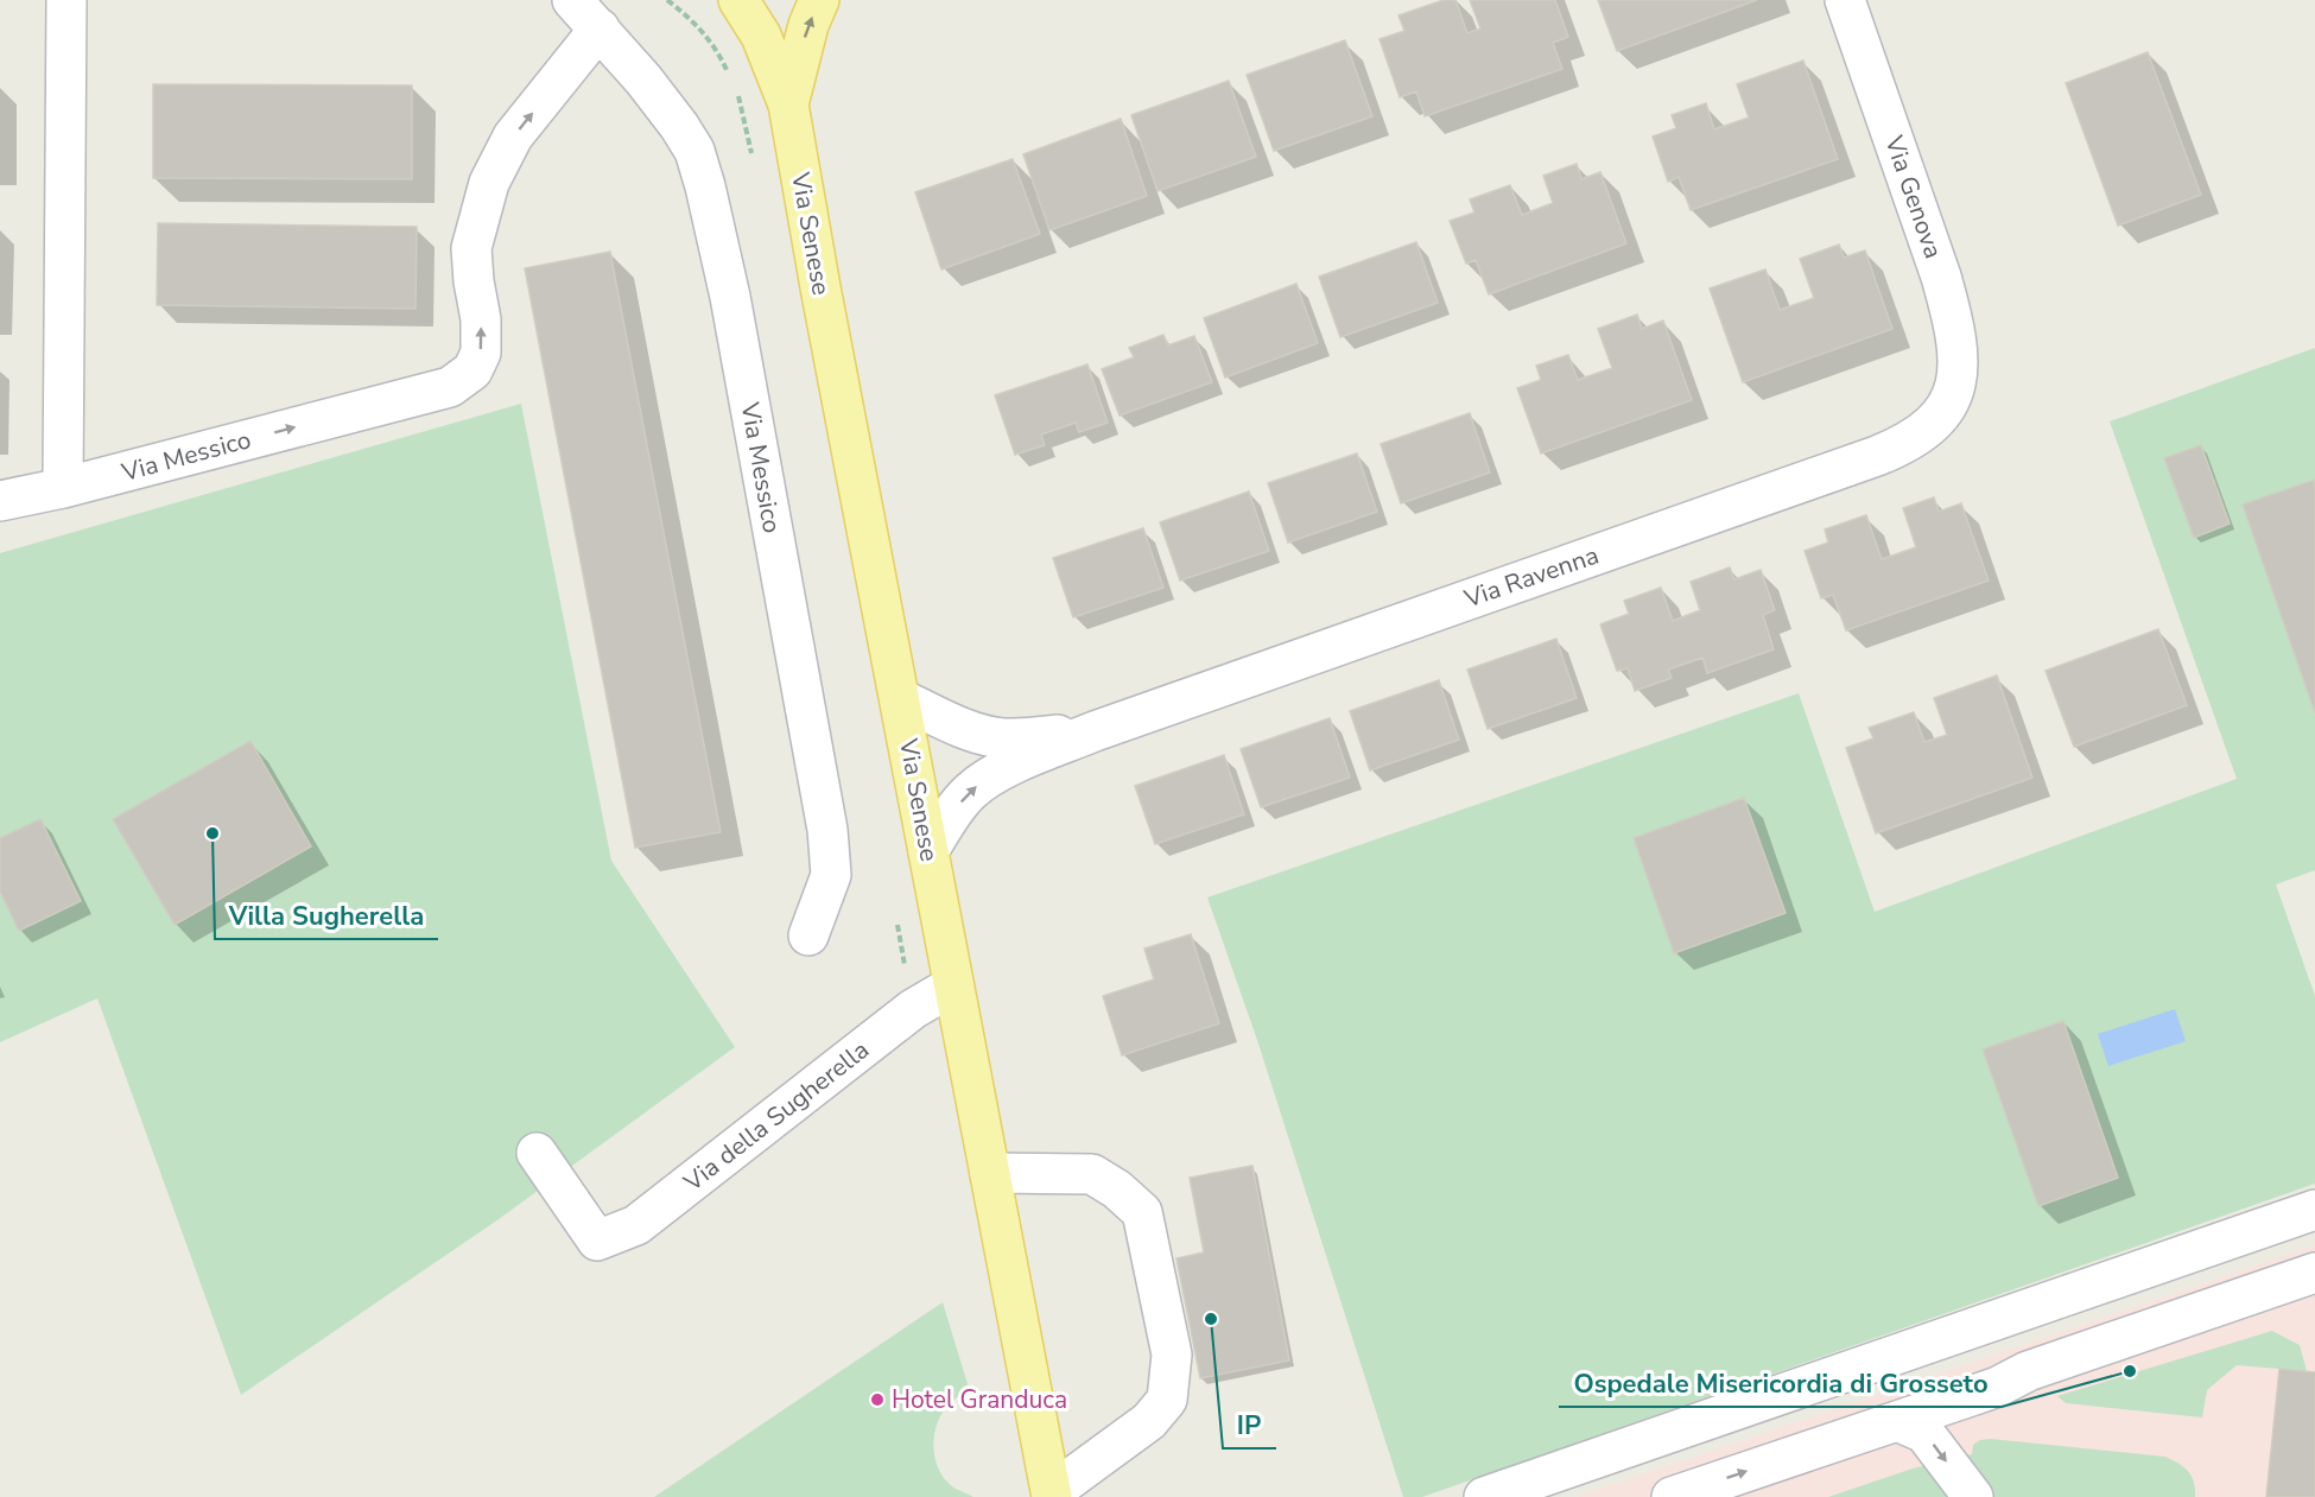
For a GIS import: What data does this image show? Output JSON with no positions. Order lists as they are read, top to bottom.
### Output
{
  "streets": {
    "main road": ["Via Senese"],
    "street": [
      "Via Genova",
      "Via Messico",
      "Via Ravenna",
      "Via della Sugherella"
    ]
  },
  "crossings": [
    ["Via Genova", "Via Ravenna"],
    ["Via Senese", "Via Ravenna"],
    ["Via Senese", "Via della Sugherella"]
  ],
  "one_way": ["Via Messico"],
  "places": [
    "Villa Sugherella",
    "IP",
    "Ospedale Misericordia di Grosseto",
    "Hotel Granduca"
  ]
}
